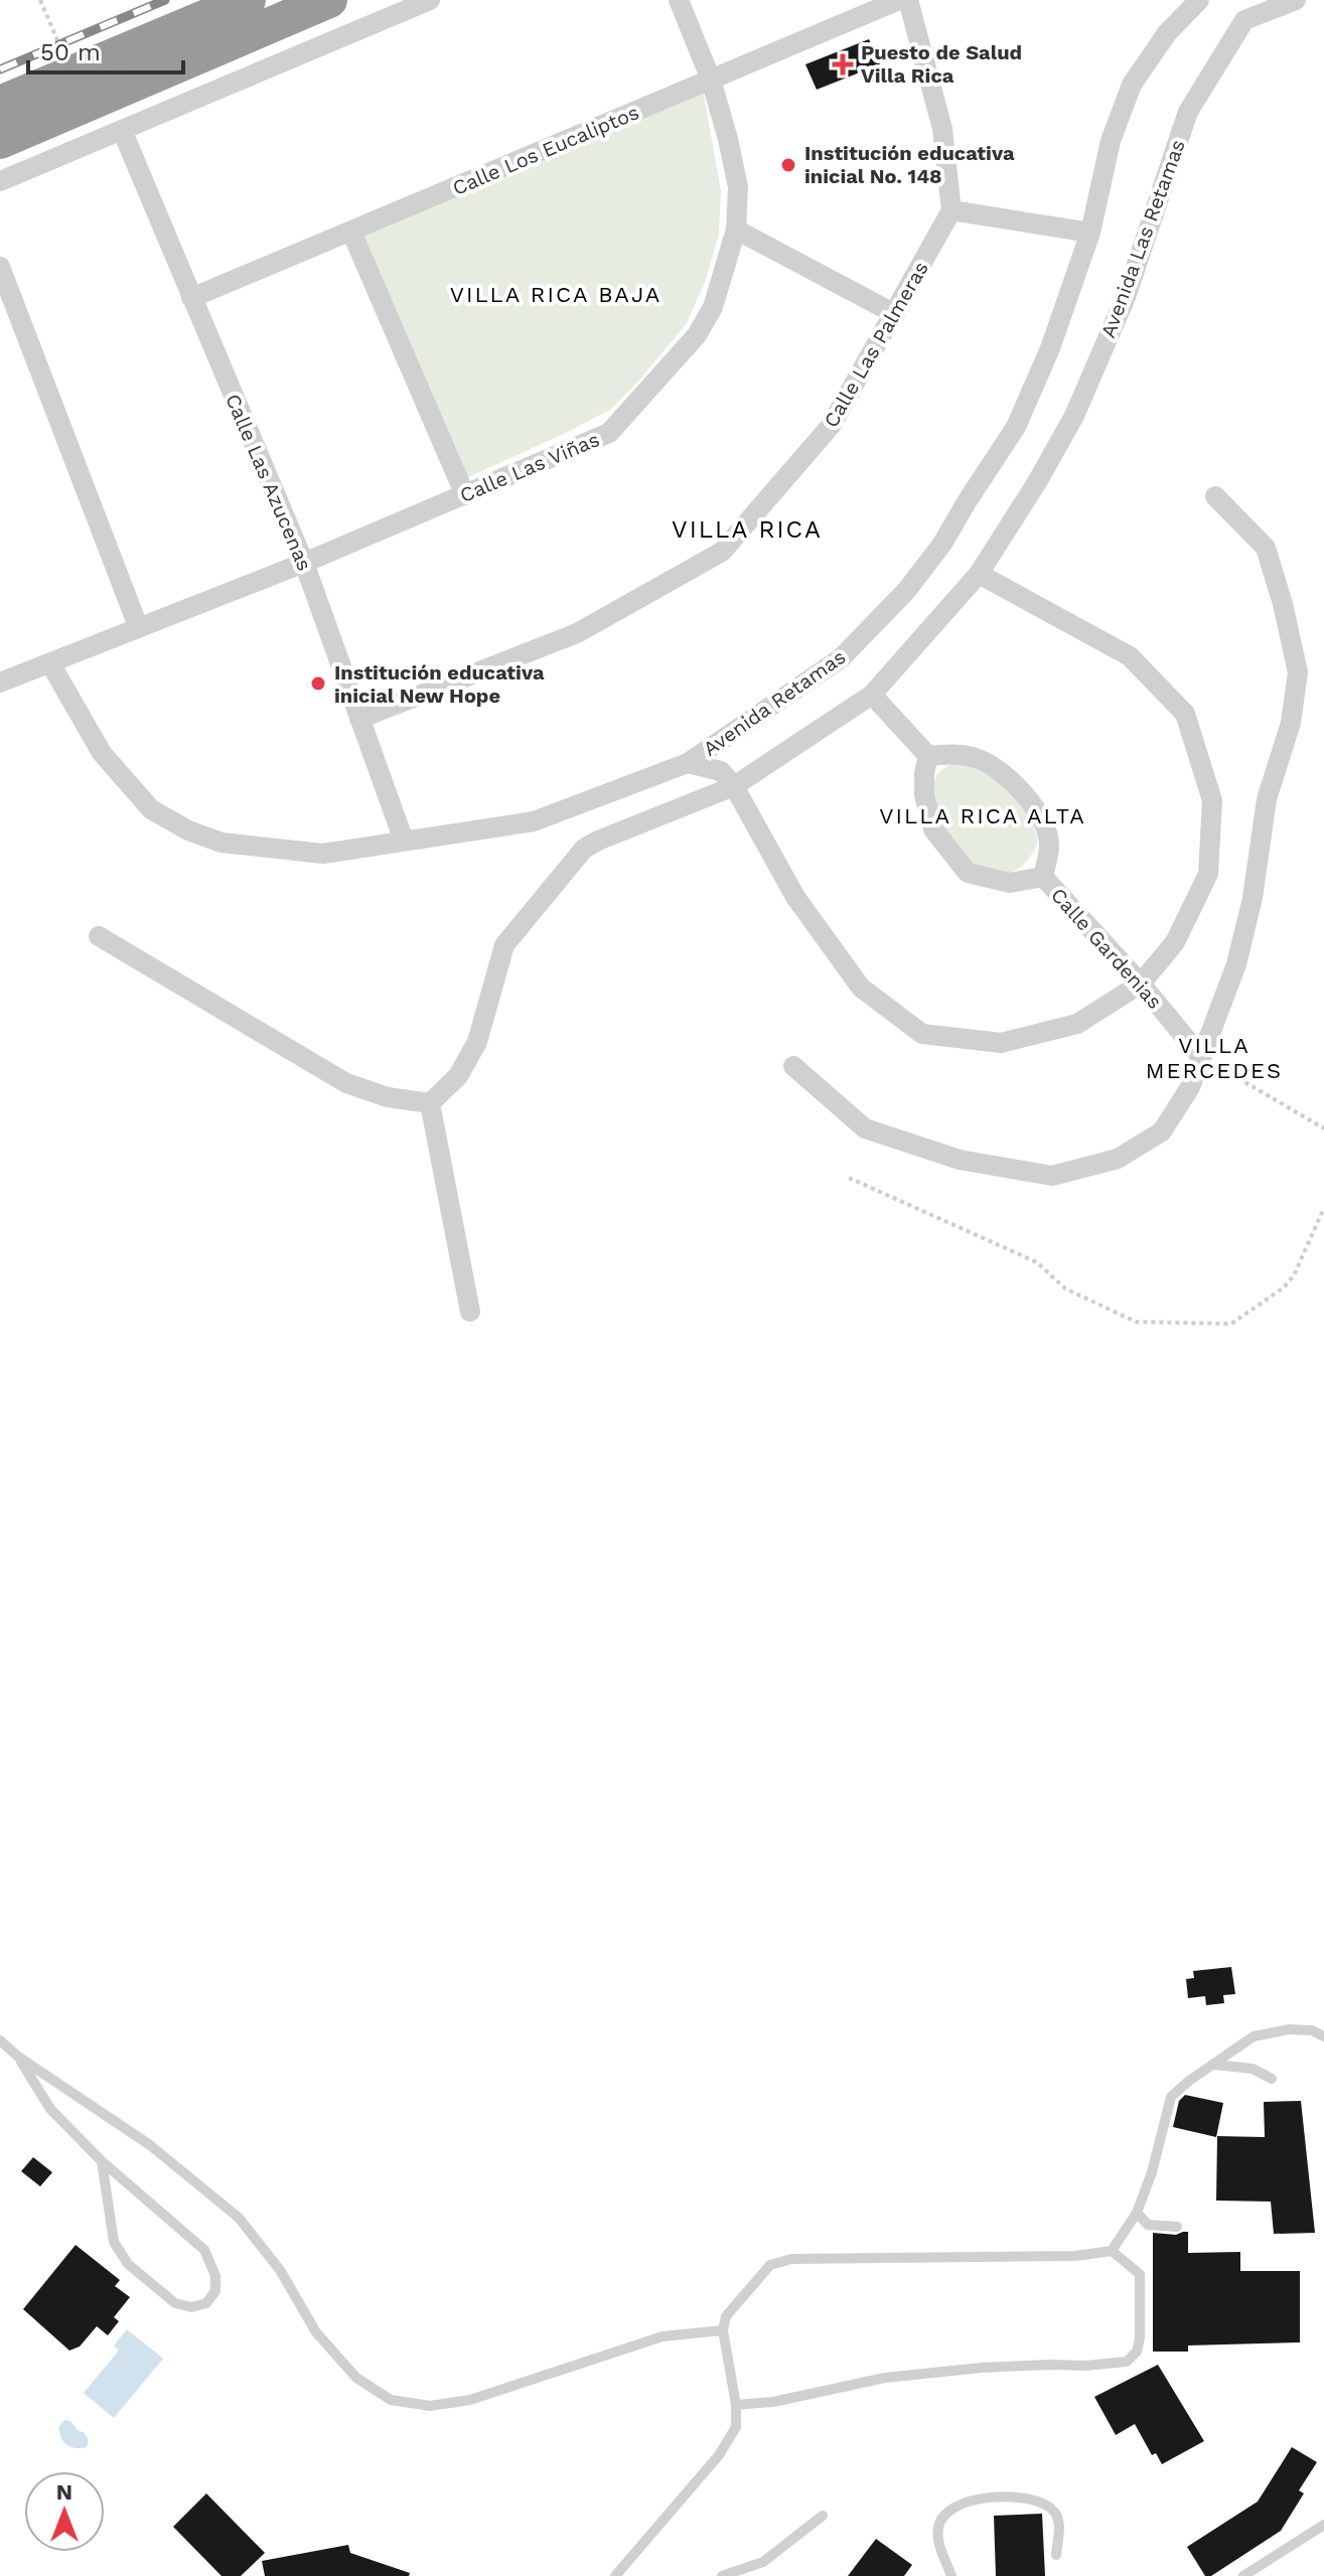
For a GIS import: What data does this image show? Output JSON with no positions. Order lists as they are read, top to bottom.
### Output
{
  "streets": {
    "street": [
      "Calle Los Eucaliptos",
      "Avenida Las Retamas",
      "Calle Las Palmeras",
      "Calle Las Viñas",
      "Calle Las Azucenas",
      "Avenida Retamas",
      "Calle Gardenias"
    ]
  },
  "crossings": [
    ["Calle Los Eucaliptos", "Calle Las Viñas"],
    ["Calle Los Eucaliptos", "Calle Las Azucenas"],
    ["Calle Las Palmeras", "Calle Las Azucenas"],
    ["Calle Las Viñas", "Calle Las Azucenas"],
    ["Calle Las Viñas", "Avenida Retamas"],
    ["Calle Las Azucenas", "Avenida Retamas"]
  ],
  "districts": [
    "VILLA RICA BAJA",
    "VILLA RICA",
    "VILLA RICA ALTA",
    "VILLA MERCEDES"
  ],
  "places": {
    "health": ["Puesto de Salud Villa Rica"],
    "other": ["Institución educativa inicial No. 148", "Institución educativa inicial New Hope"]
  },
  "scale_bar": "50 m",
  "north": "top"
}
